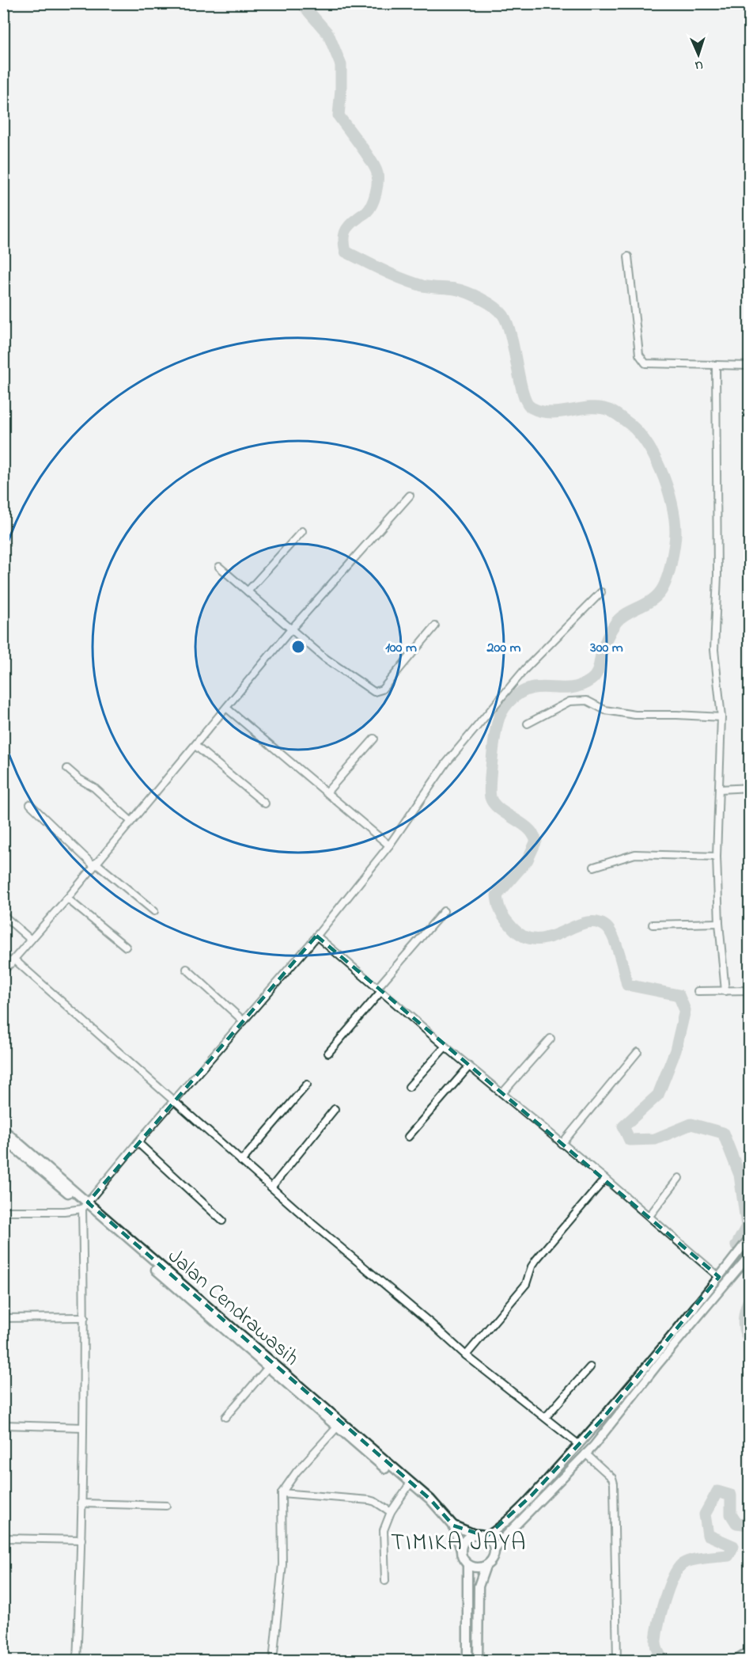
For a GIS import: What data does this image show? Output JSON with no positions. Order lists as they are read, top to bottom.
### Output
{
  "streets": {
    "main road": ["Jalan Cendrawasih"]
  },
  "districts": ["TIMIKA JAYA"],
  "north": "bottom",
  "rings": ["100 m", "200 m", "300 m"]
}
